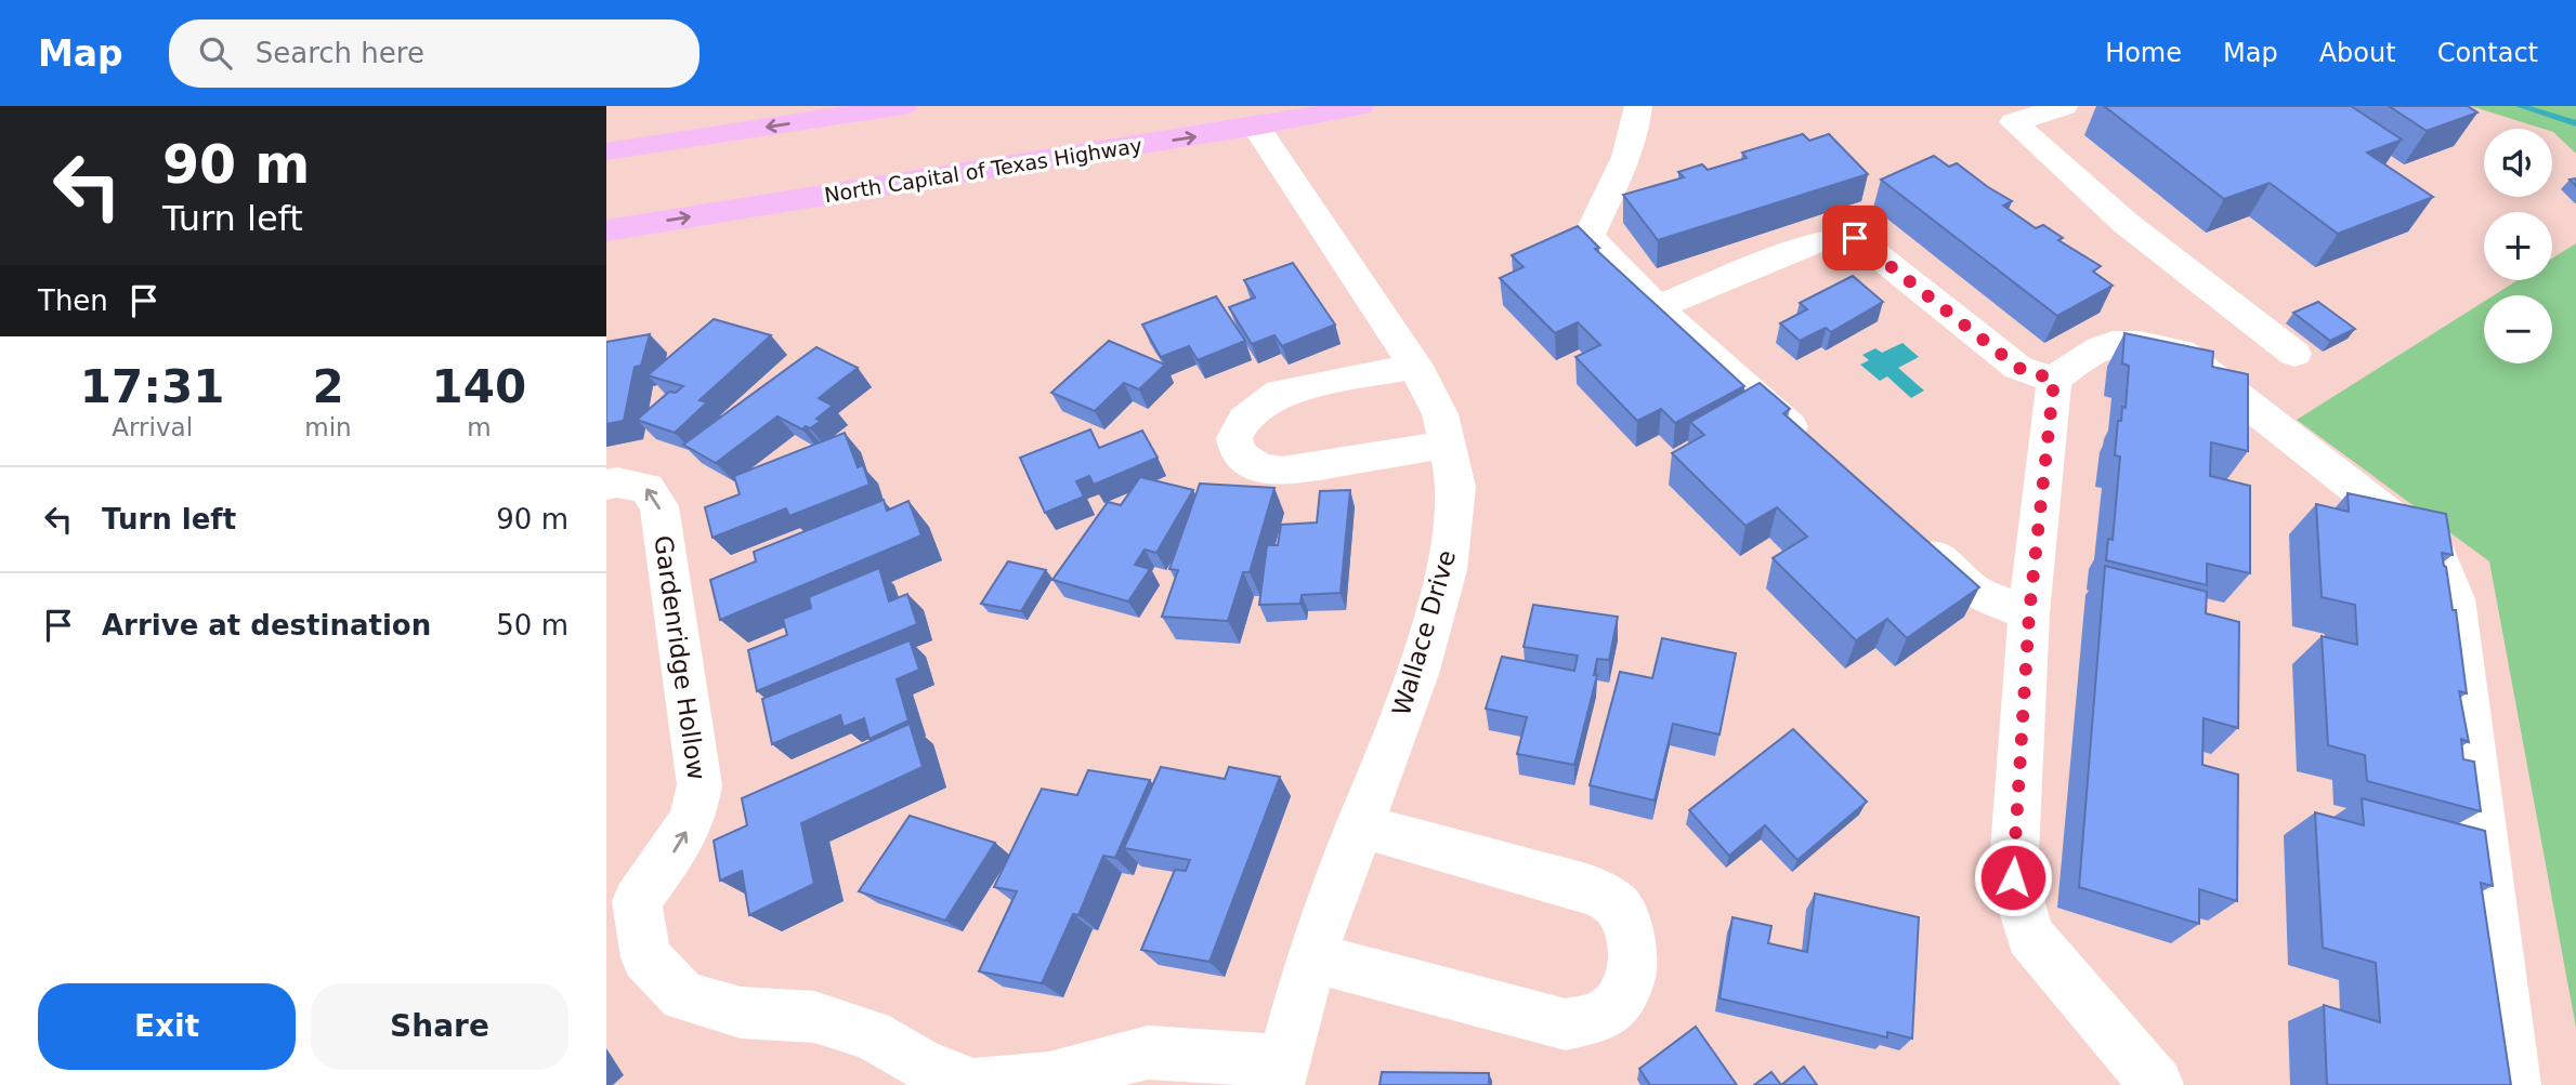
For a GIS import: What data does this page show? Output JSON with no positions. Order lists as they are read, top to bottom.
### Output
{
  "streets": {
    "highway": ["North Capital of Texas Highway"],
    "street": ["Wallace Drive", "Gardenridge Hollow"]
  },
  "crossings": [
    ["North Capital of Texas Highway", "Wallace Drive"],
    ["Wallace Drive", "Gardenridge Hollow"]
  ],
  "page": {
    "header": "Map",
    "search": "Search here",
    "nav": [
      "Home",
      "Map",
      "About",
      "Contact"
    ],
    "turn": ["90 m", "Turn left"],
    "map_buttons": ["+", "−"],
    "then": "Then",
    "eta": [
      "17:31",
      "Arrival",
      "2",
      "min",
      "140",
      "m"
    ],
    "list": [
      {
        "name": "Turn left",
        "value": "90 m"
      },
      {
        "name": "Arrive at destination",
        "value": "50 m"
      }
    ],
    "buttons": ["Exit", "Share"]
  }
}
